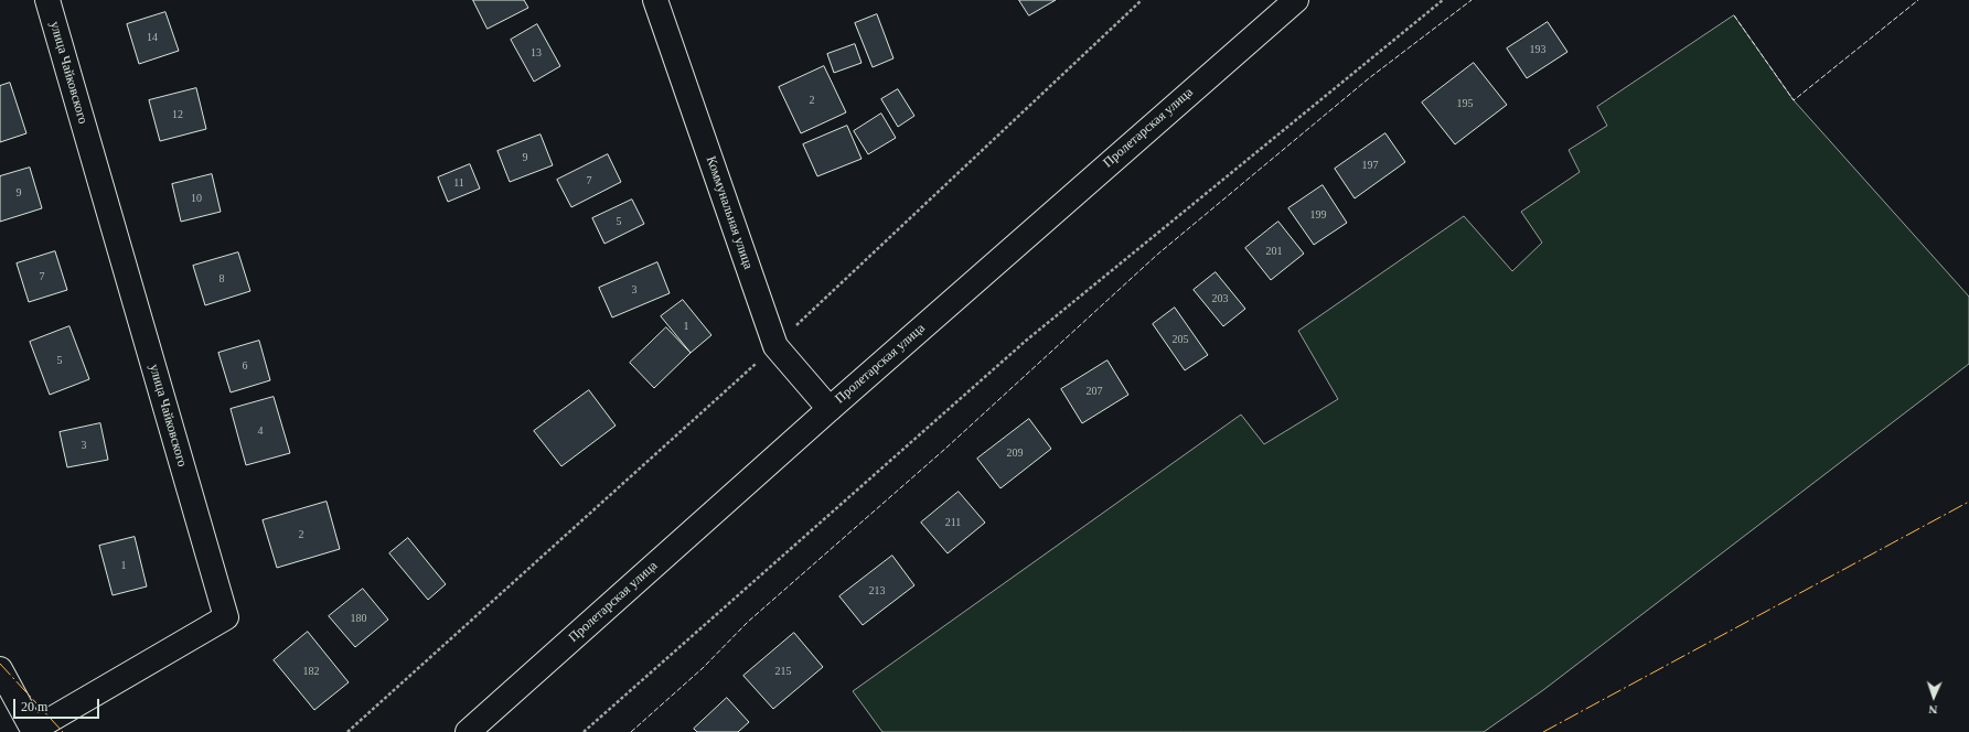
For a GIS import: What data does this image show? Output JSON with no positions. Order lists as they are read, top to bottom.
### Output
{
  "streets": {
    "street": ["улица Чайковского", "Пролетарская улица", "Коммунальная улица"]
  },
  "crossings": [
    ["Пролетарская улица", "Коммунальная улица"]
  ],
  "house_numbers": [
    "14",
    "193",
    "13",
    "2",
    "195",
    "12",
    "9",
    "197",
    "7",
    "11",
    "9",
    "10",
    "199",
    "5",
    "201",
    "7",
    "8",
    "3",
    "203",
    "1",
    "205",
    "5",
    "6",
    "207",
    "4",
    "3",
    "209",
    "211",
    "2",
    "1",
    "213",
    "180",
    "182",
    "215"
  ],
  "scale_bar": "20 m",
  "north": "bottom"
}
